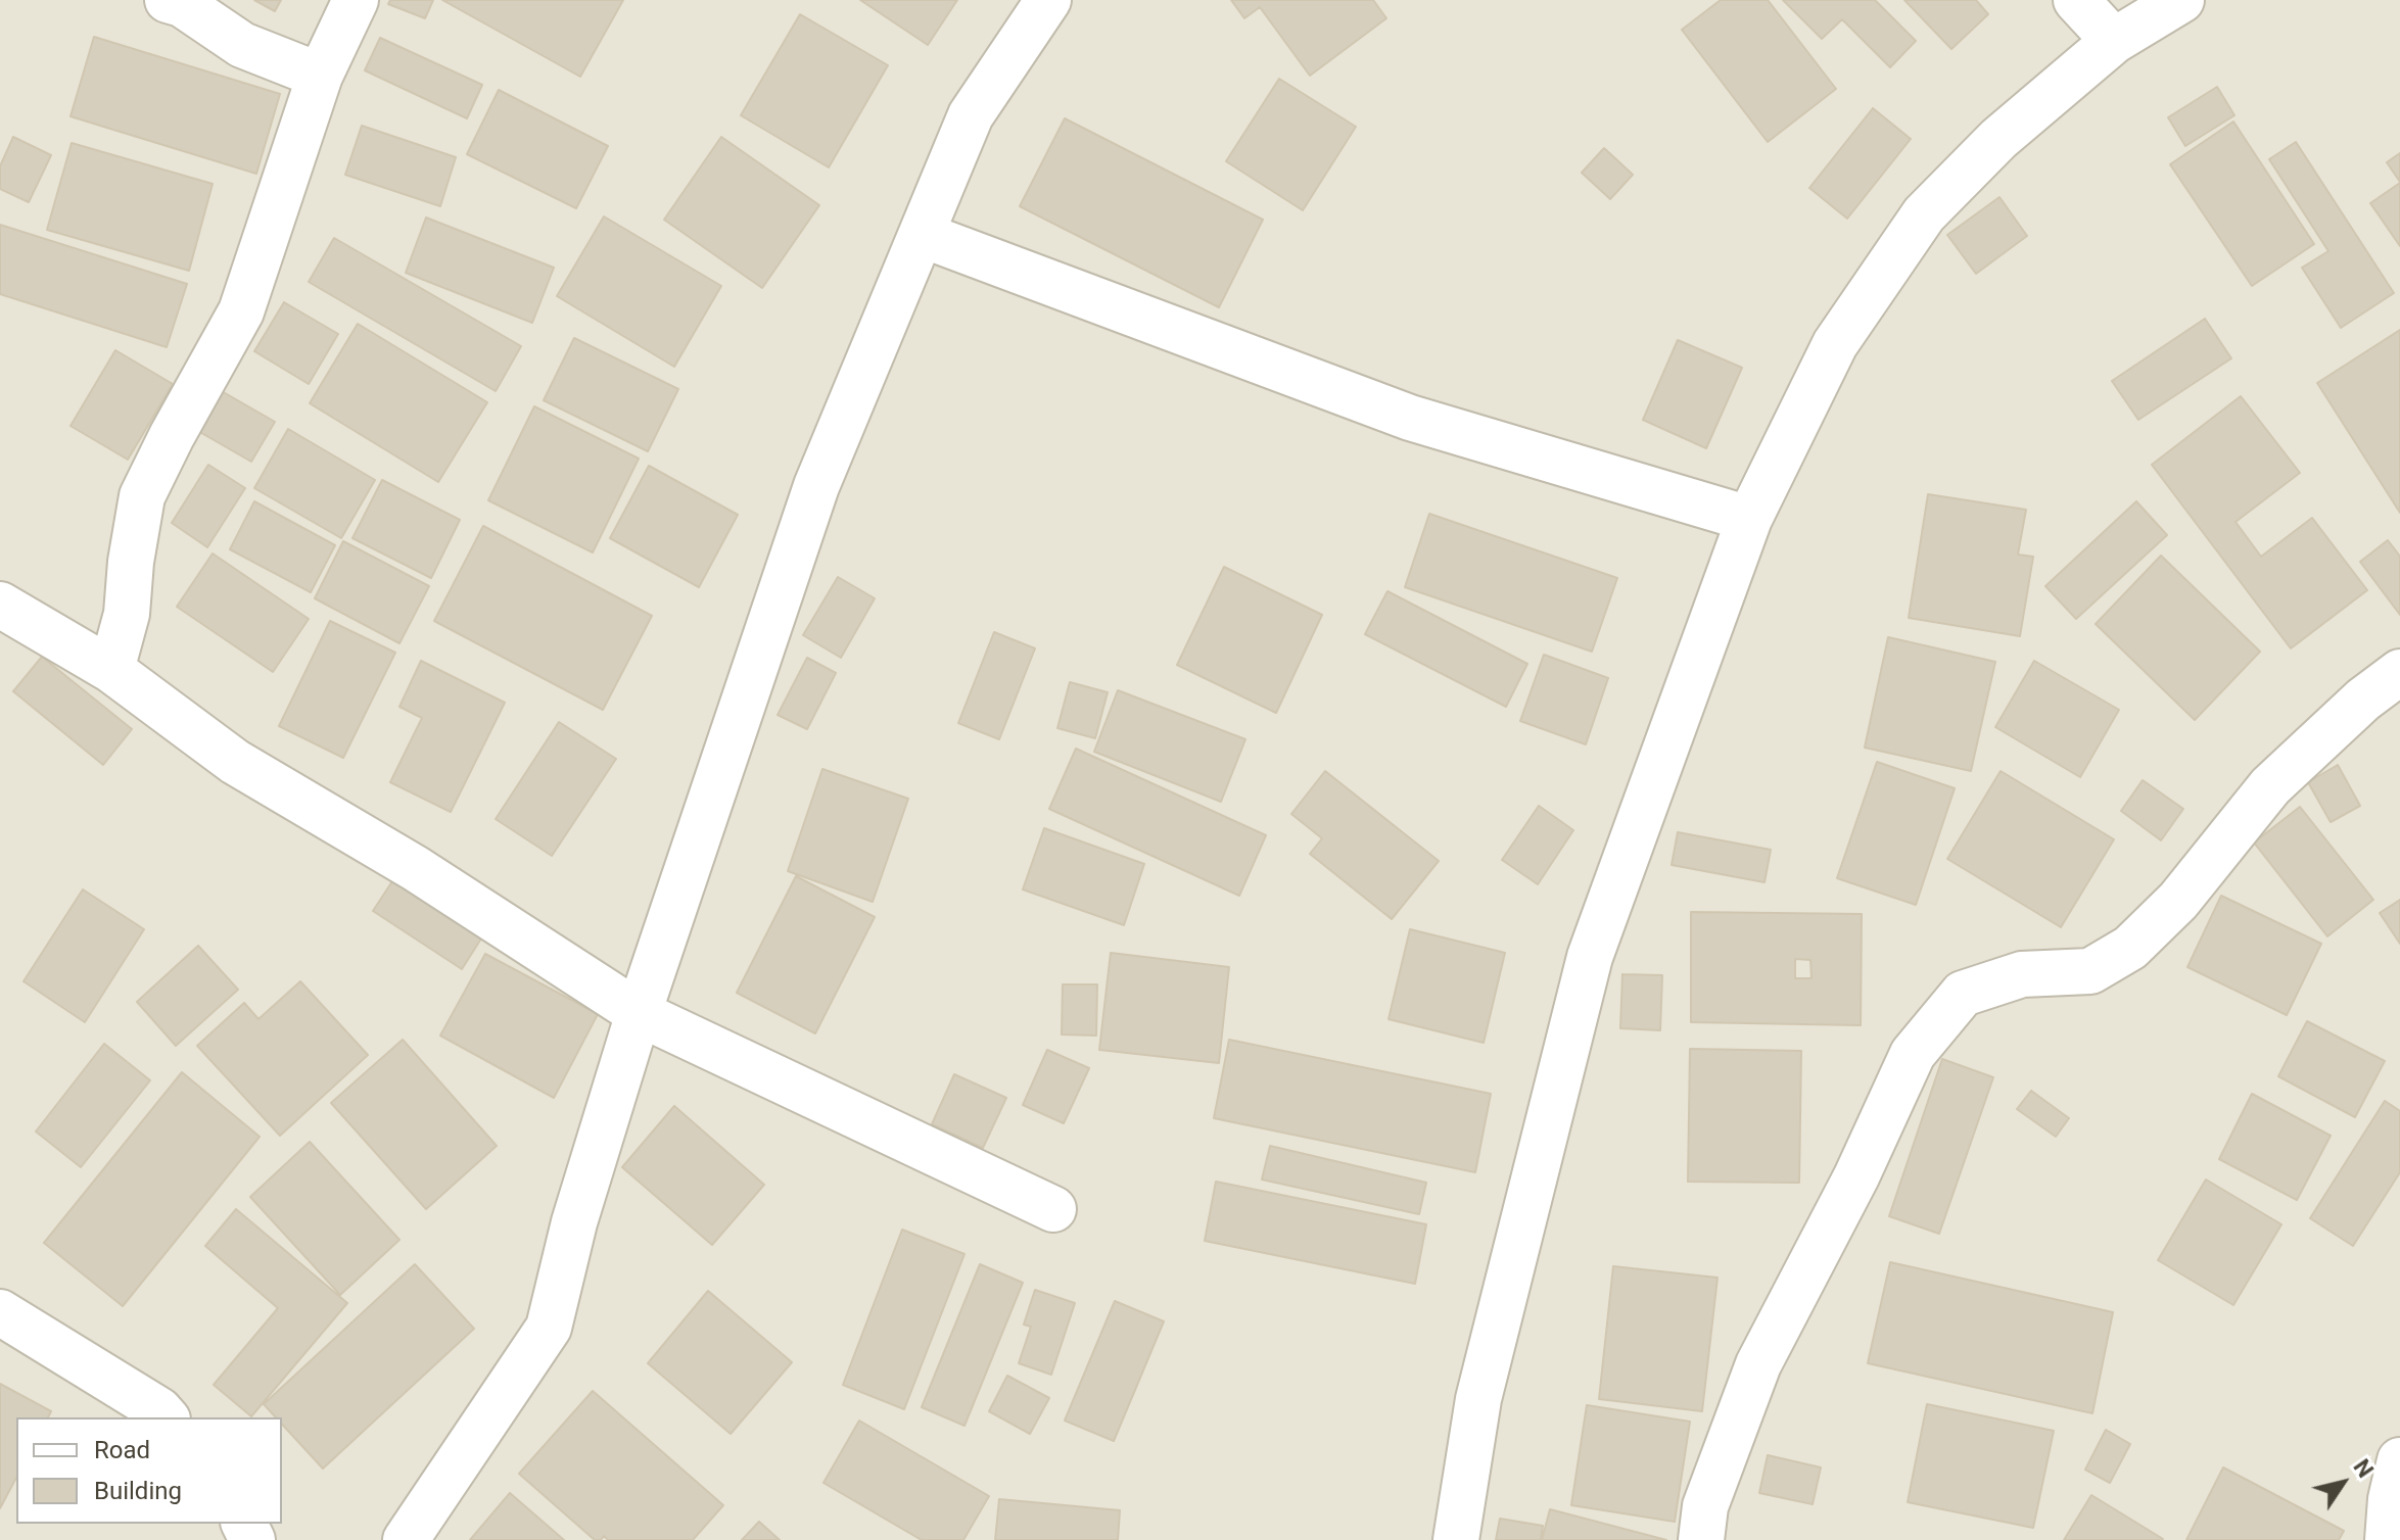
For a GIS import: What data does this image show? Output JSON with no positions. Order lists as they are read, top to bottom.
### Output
{
  "legend": ["Road", "Building"],
  "north": "top right"
}
